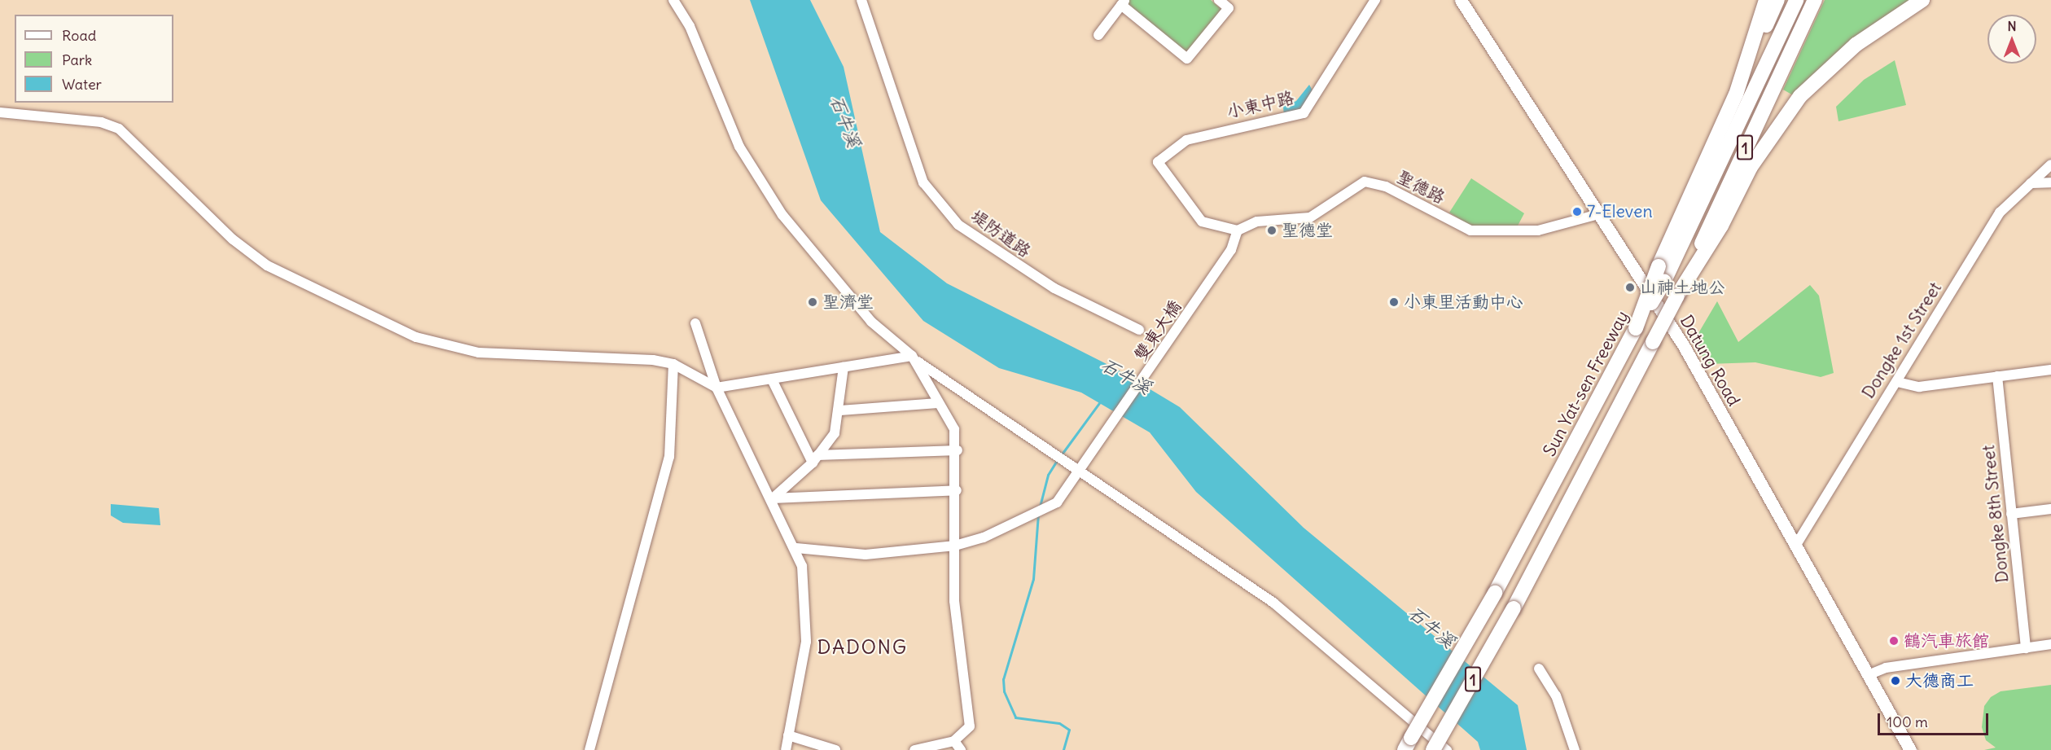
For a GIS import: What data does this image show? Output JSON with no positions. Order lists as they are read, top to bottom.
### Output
{
  "streets": {
    "highway": ["1", "Sun Yat-sen Freeway"],
    "main road": ["Datung Road"],
    "street": [
      "小東中路",
      "聖德路",
      "堤防道路",
      "雙東大橋",
      "Dongke 1st Street",
      "Dongke 8th Street"
    ]
  },
  "crossings": [
    ["小東中路", "聖德路"],
    ["小東中路", "雙東大橋"],
    ["聖德路", "雙東大橋"],
    ["聖德路", "Datung Road"],
    ["Dongke 1st Street", "Datung Road"]
  ],
  "districts": ["DADONG"],
  "water": ["石牛溪"],
  "places": [
    "7-Eleven",
    "聖德堂",
    "山神土地公",
    "聖濟堂",
    "小東里活動中心",
    "鶴汽車旅館",
    "大德商工"
  ],
  "legend": ["Road", "Park", "Water"],
  "scale_bar": "100 m",
  "north": "top"
}
